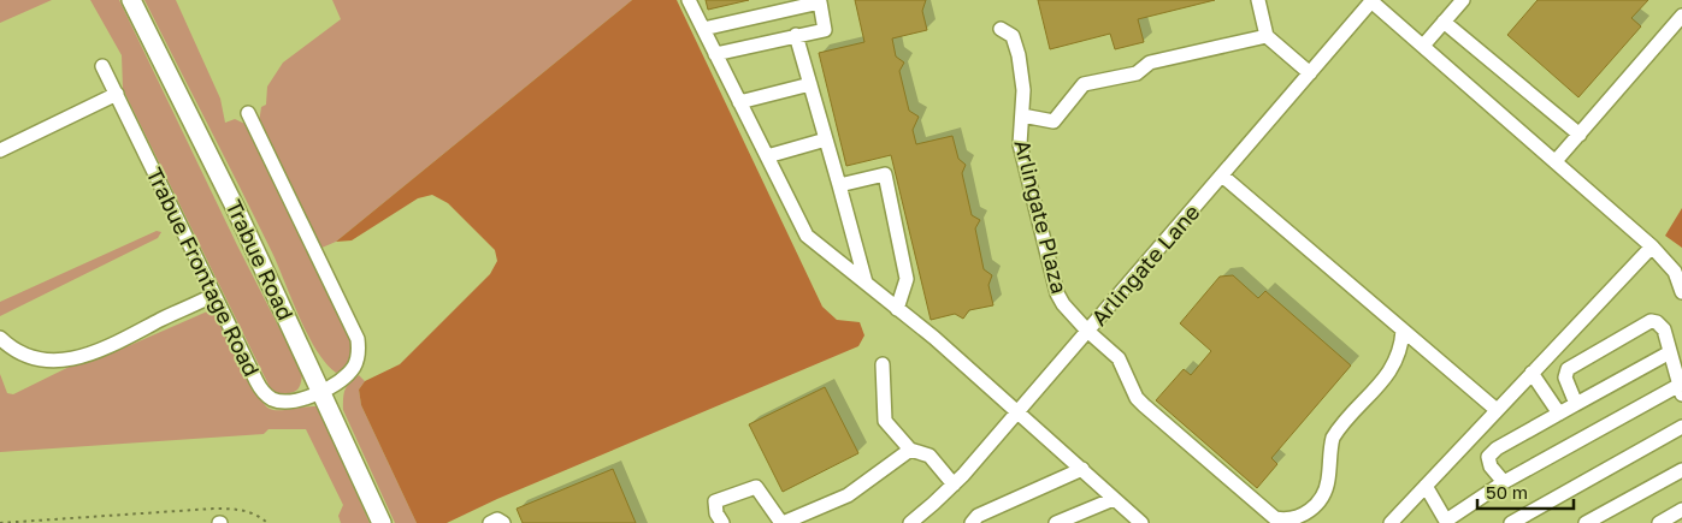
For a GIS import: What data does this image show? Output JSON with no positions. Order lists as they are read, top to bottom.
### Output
{
  "streets": {
    "main road": ["Trabue Road"],
    "street": ["Arlingate Plaza", "Arlingate Lane", "Trabue Frontage Road"]
  },
  "crossings": [
    ["Arlingate Plaza", "Arlingate Lane"],
    ["Trabue Road", "Trabue Frontage Road"]
  ],
  "scale_bar": "50 m"
}
